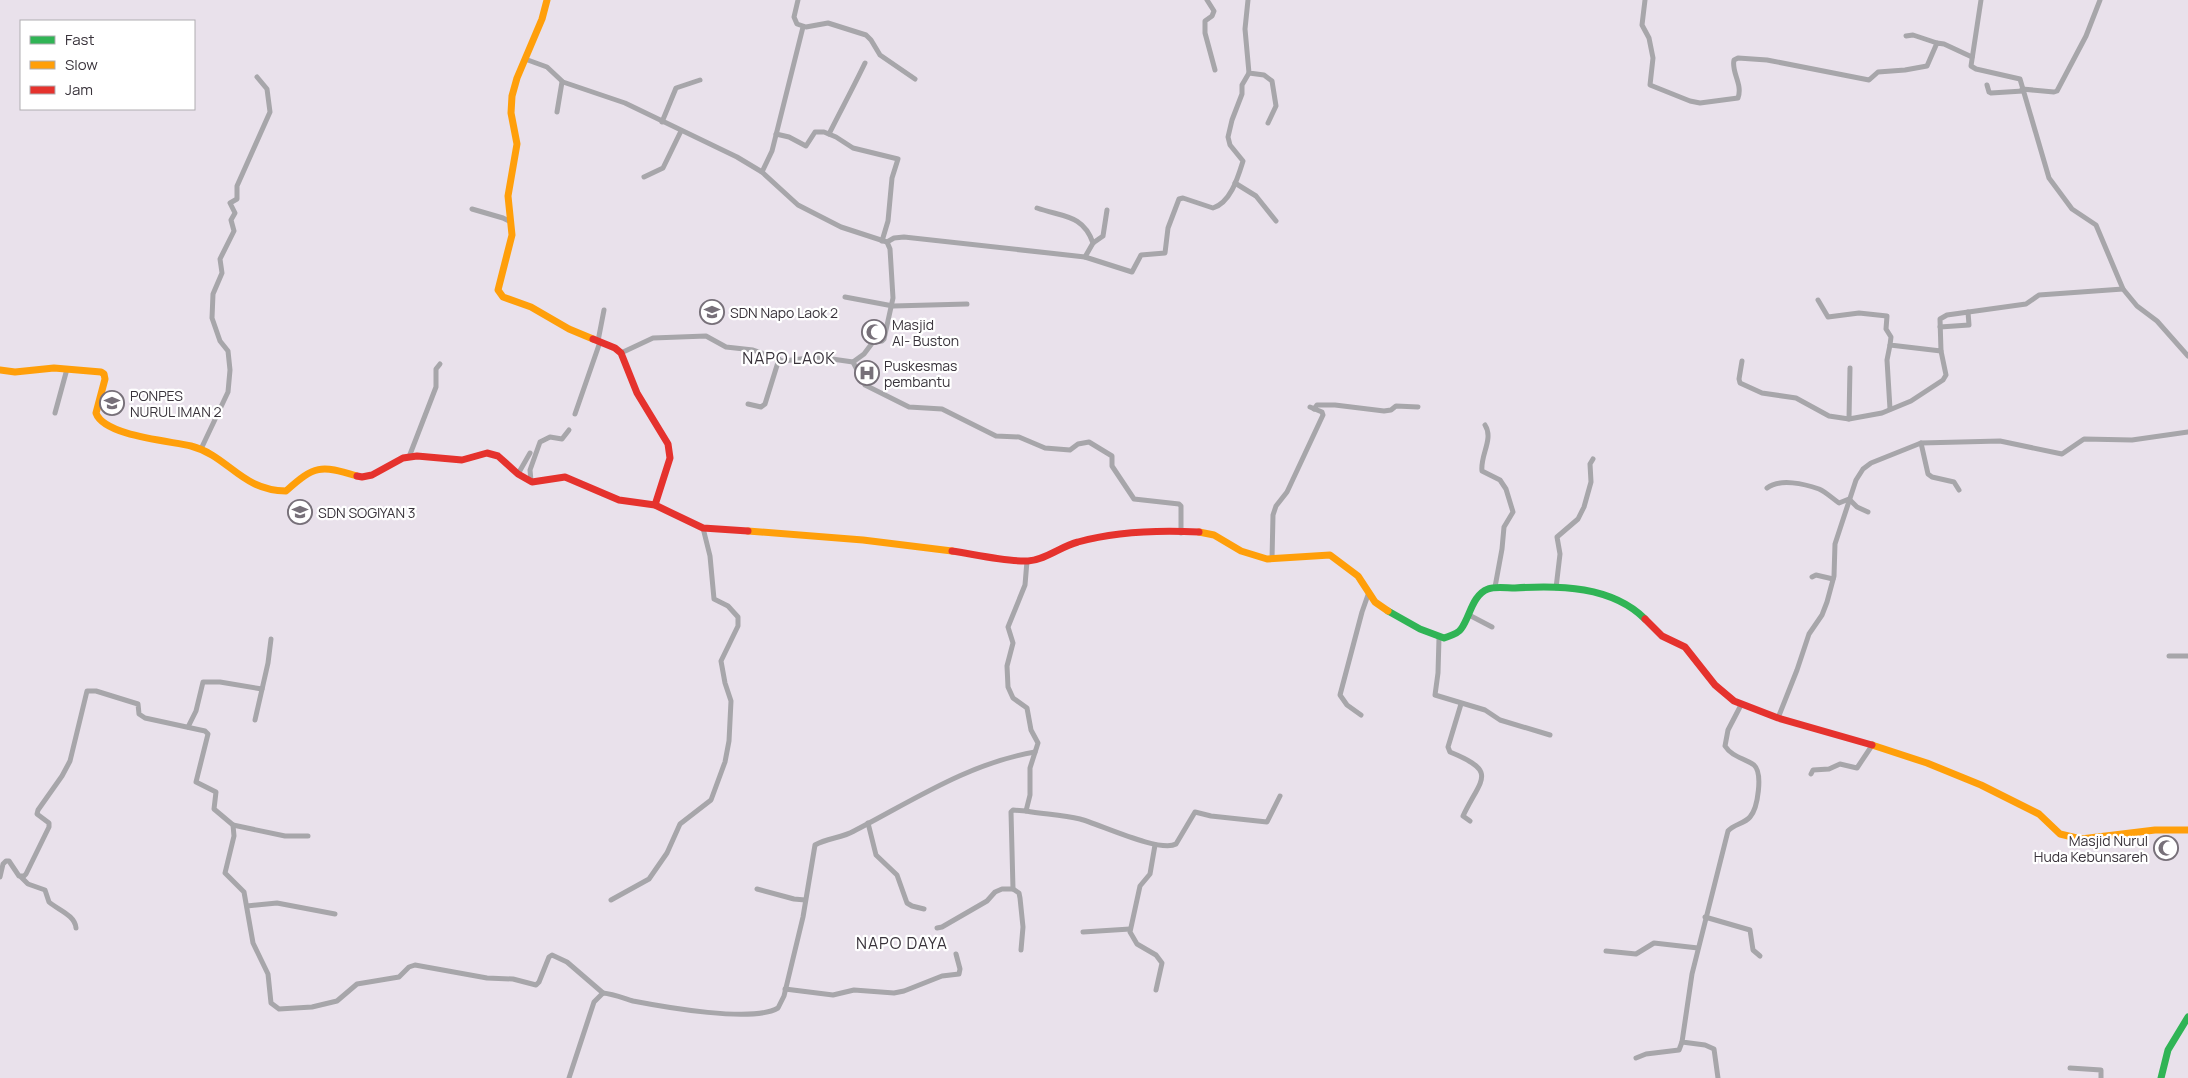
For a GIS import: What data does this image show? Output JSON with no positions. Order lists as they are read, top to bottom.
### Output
{
  "districts": ["NAPO LAOK", "NAPO DAYA"],
  "places": {
    "school or university": ["SDN Napo Laok 2", "PONPES NURUL IMAN 2", "SDN SOGIYAN 3"],
    "mosque": ["Masjid Al- Buston", "Masjid Nurul Huda Kebunsareh"],
    "hospital": ["Puskesmas pembantu"]
  },
  "legend": ["Fast", "Slow", "Jam"]
}
